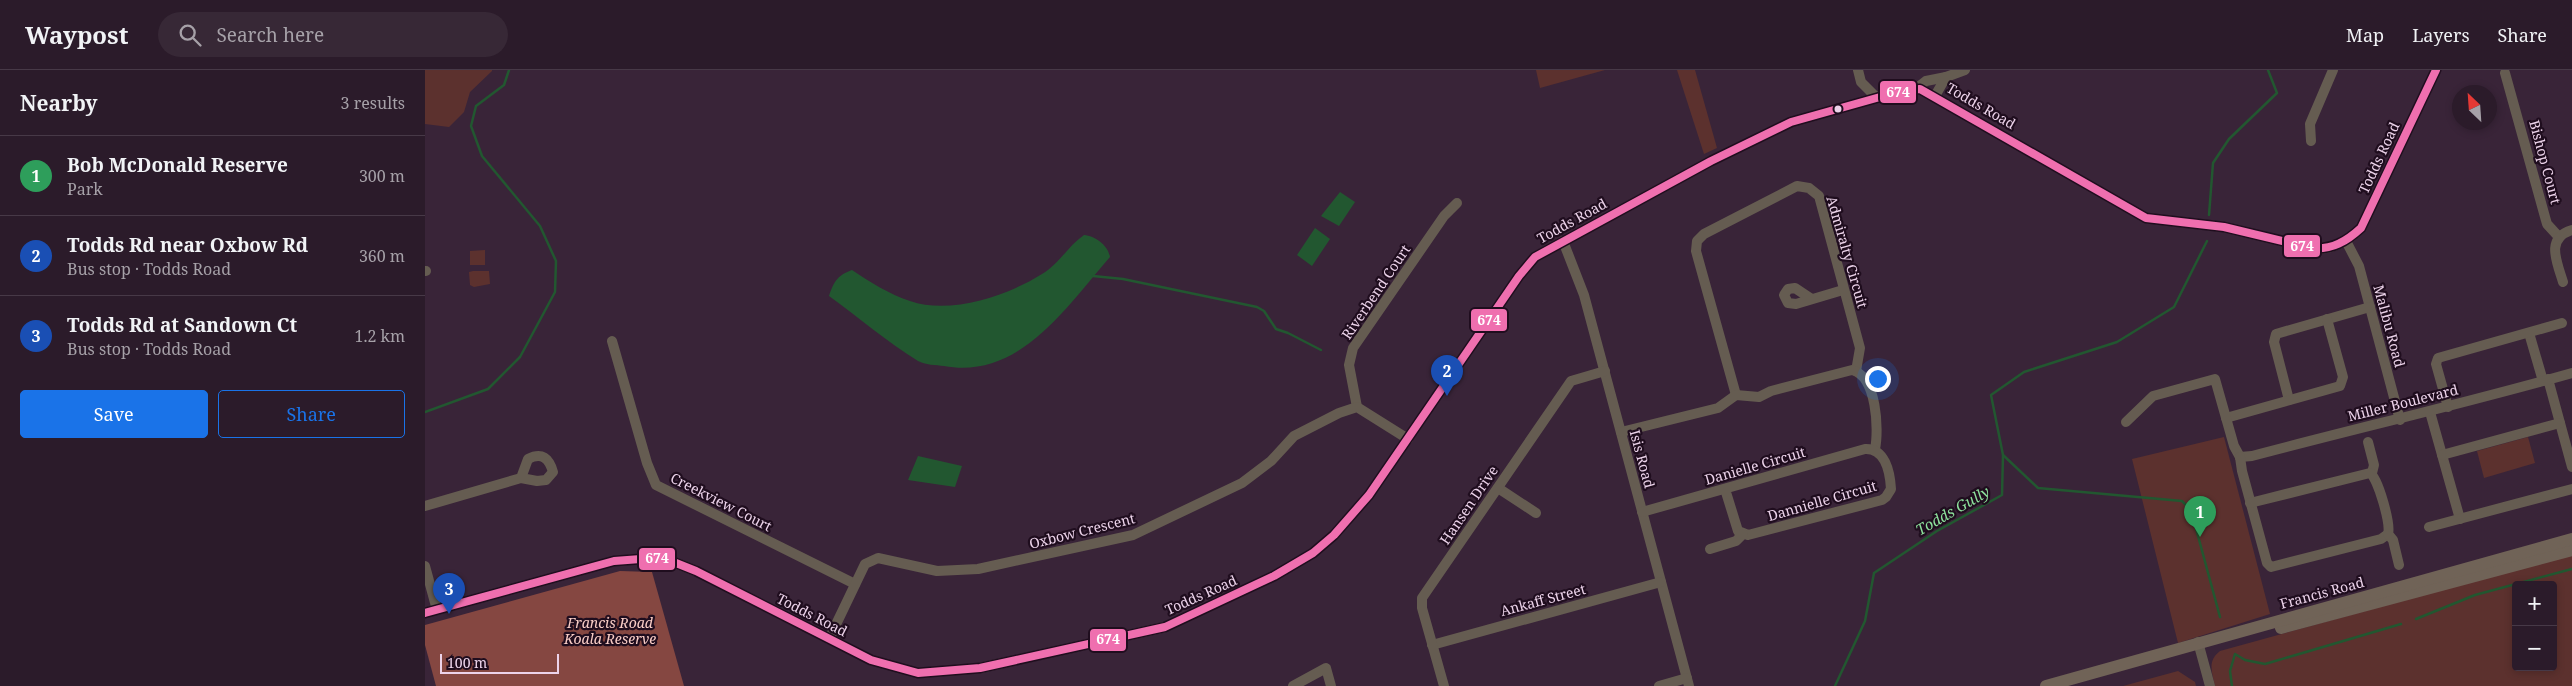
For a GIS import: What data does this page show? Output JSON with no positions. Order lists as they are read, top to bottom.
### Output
{
  "streets": {
    "main road": ["Francis Road"],
    "street": [
      "Todds Road",
      "Bishop Court",
      "Admiralty Circuit",
      "Riverbend Court",
      "Malibu Road",
      "Miller Boulevard",
      "Isis Road",
      "Danielle Circuit",
      "Dannielle Circuit",
      "Creekview Court",
      "Hansen Drive",
      "Oxbow Crescent",
      "Ankaff Street"
    ]
  },
  "crossings": [
    ["Todds Road", "Malibu Road"],
    ["Todds Road", "Isis Road"],
    ["Todds Road", "Oxbow Crescent"],
    ["Riverbend Court", "Oxbow Crescent"],
    ["Malibu Road", "Miller Boulevard"],
    ["Isis Road", "Danielle Circuit"],
    ["Isis Road", "Hansen Drive"],
    ["Isis Road", "Ankaff Street"],
    ["Danielle Circuit", "Dannielle Circuit"],
    ["Creekview Court", "Oxbow Crescent"],
    ["Hansen Drive", "Ankaff Street"]
  ],
  "water": ["Todds Gully"],
  "parks": ["Francis Road Koala Reserve"],
  "lines": ["transit line 674"],
  "scale_bar": "100 m",
  "north": "top left",
  "page": {
    "header": "Waypost",
    "search": "Search here",
    "nav": ["Map", "Layers", "Share"],
    "heading": ["Nearby", "3 results"],
    "list": [
      {
        "mark": "1",
        "name": "Bob McDonald Reserve",
        "note": "Park",
        "value": "300 m"
      },
      {
        "mark": "2",
        "name": "Todds Rd near Oxbow Rd",
        "note": "Bus stop · Todds Road",
        "value": "360 m"
      },
      {
        "mark": "3",
        "name": "Todds Rd at Sandown Ct",
        "note": "Bus stop · Todds Road",
        "value": "1.2 km"
      }
    ],
    "pins": ["2", "1", "3"],
    "buttons": ["Save", "Share"],
    "map_buttons": ["+", "−"],
    "scale": "100 m"
  }
}
